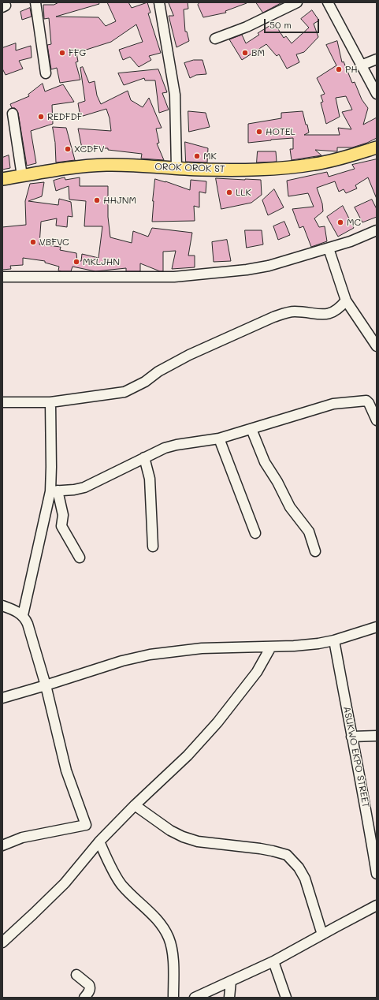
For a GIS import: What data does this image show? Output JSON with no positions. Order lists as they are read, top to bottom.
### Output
{
  "streets": {
    "main road": ["OROK OROK ST"],
    "street": ["ASUKWO EKPO STREET"]
  },
  "places": [
    "FFG",
    "BM",
    "PH",
    "REDFDF",
    "HOTEL",
    "XCDFV",
    "MK",
    "LLK",
    "HHJNM",
    "MC",
    "VBFVC",
    "MKLJHN"
  ],
  "scale_bar": "50 m"
}
